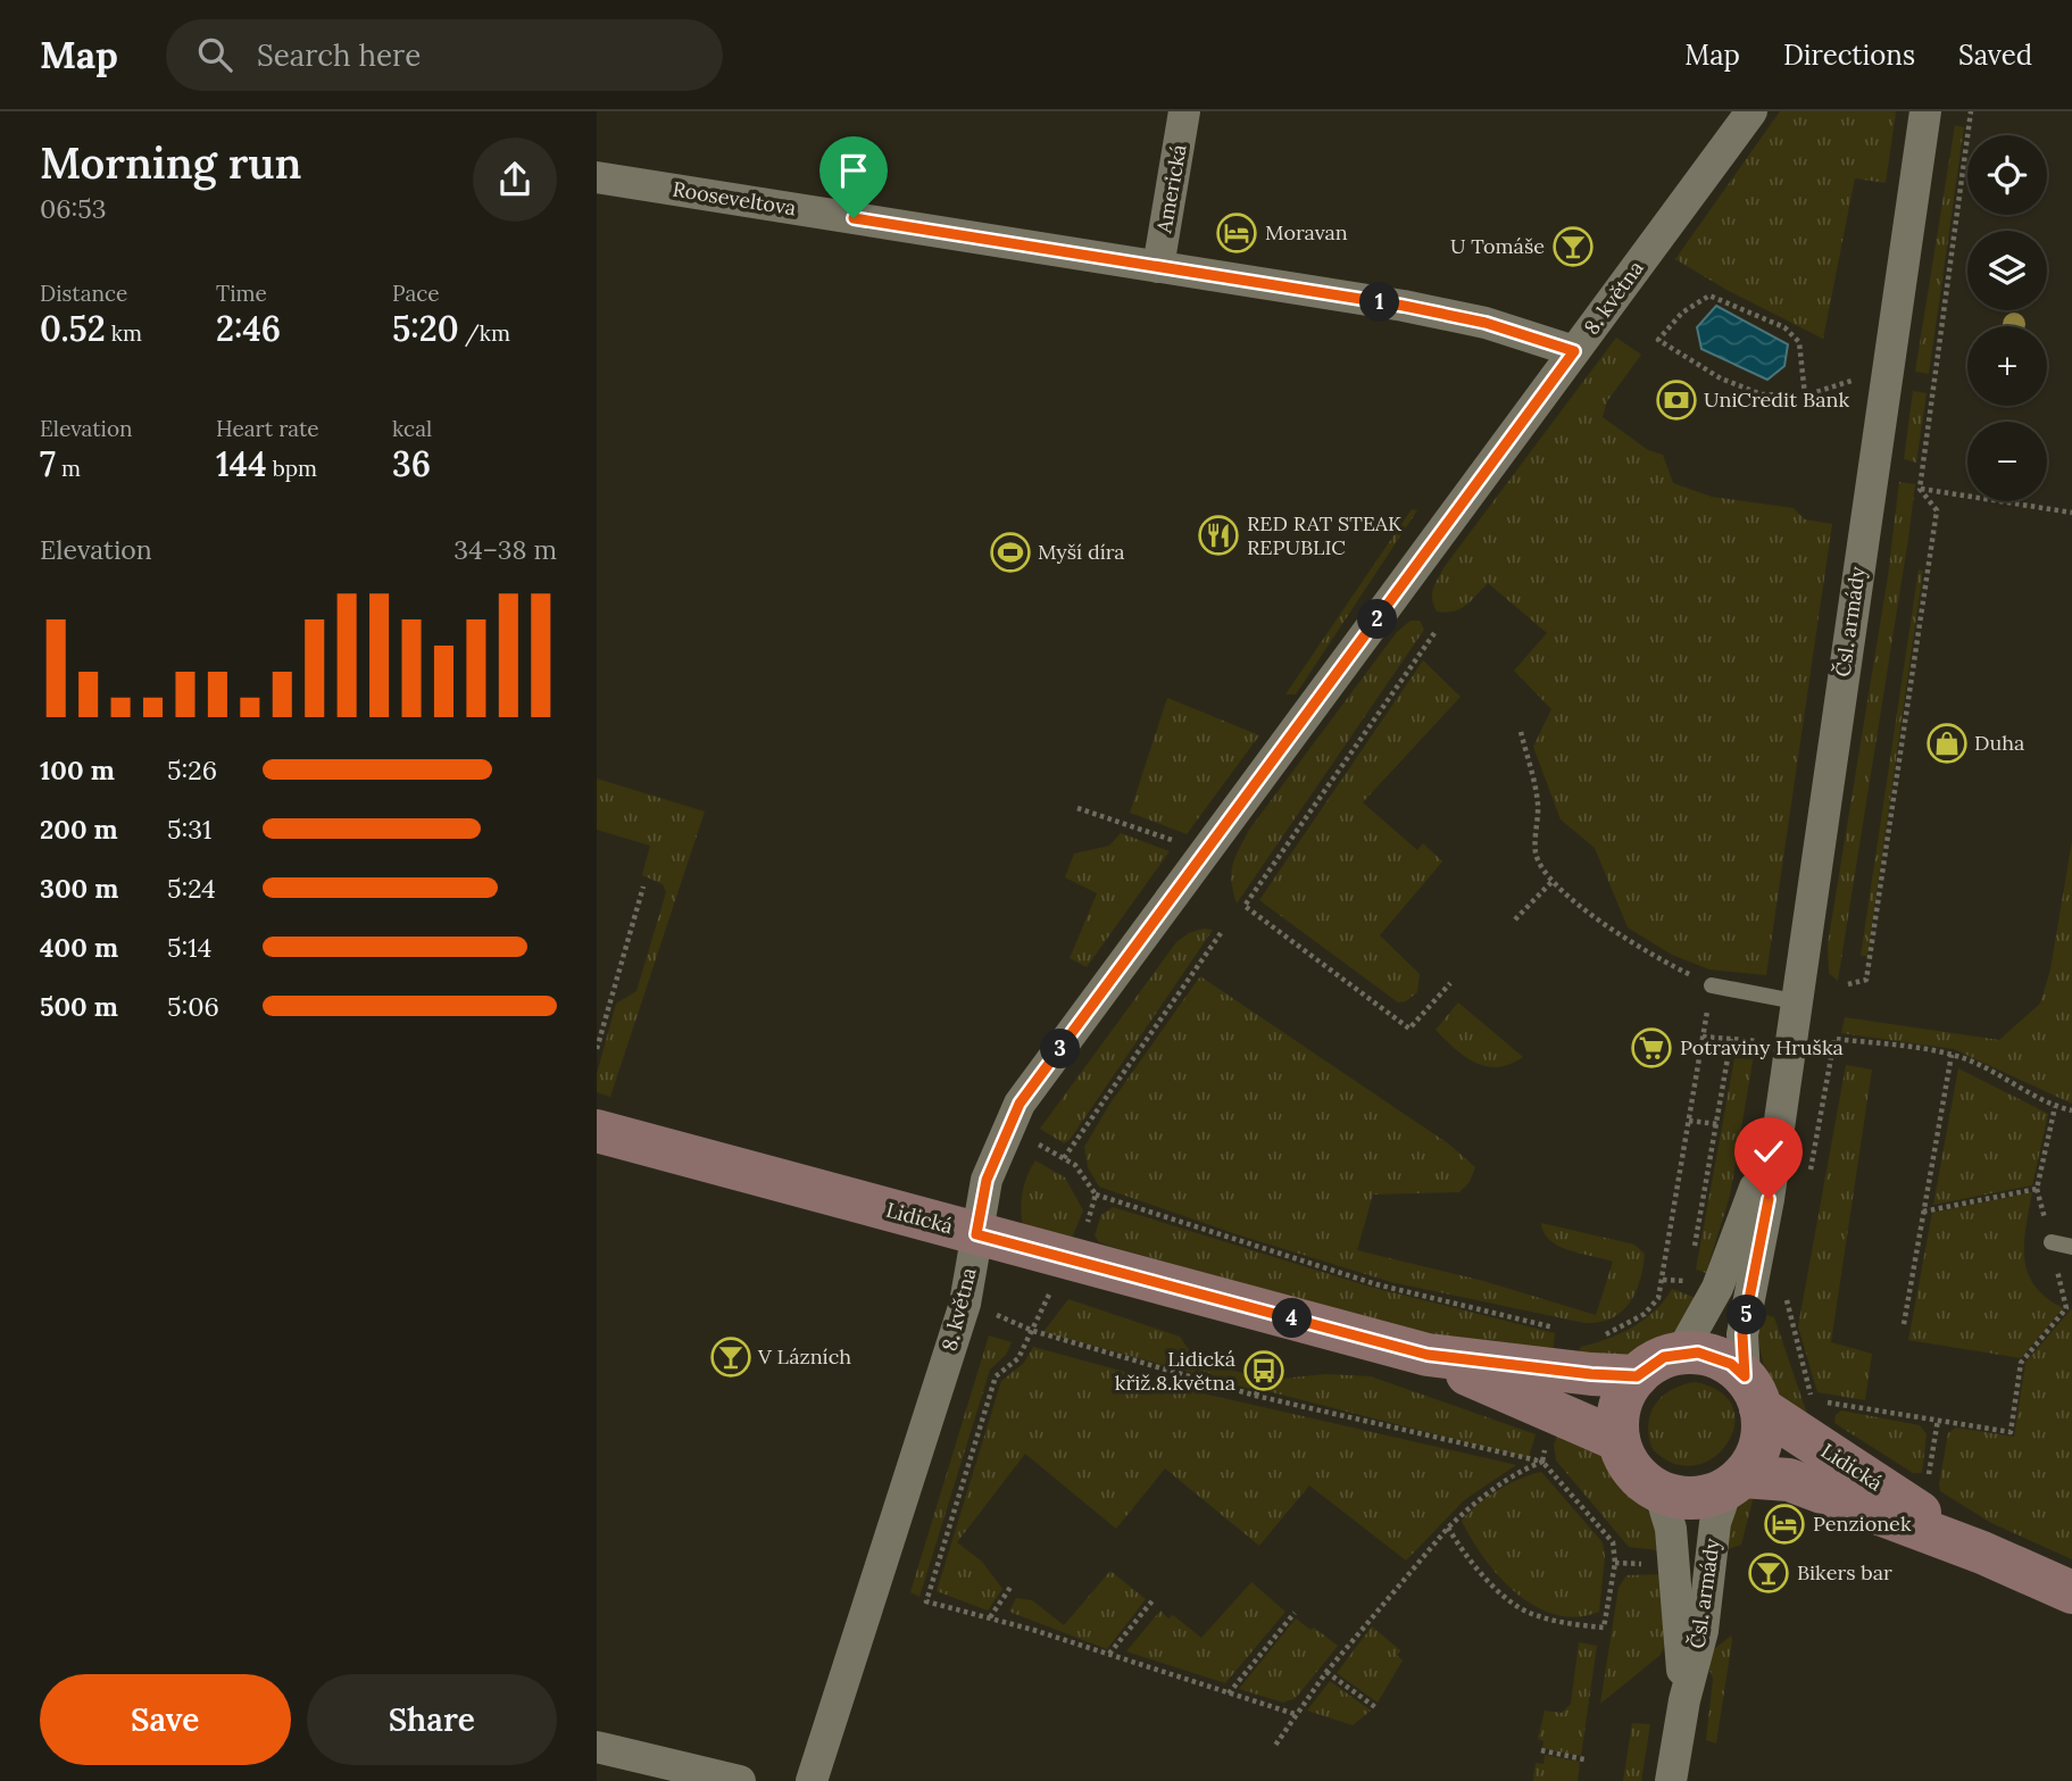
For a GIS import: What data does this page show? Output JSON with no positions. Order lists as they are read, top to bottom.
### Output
{
  "streets": {
    "main road": ["Lidická"],
    "street": [
      "Americká",
      "Rooseveltova",
      "8. května",
      "Čsl. armády"
    ]
  },
  "crossings": [
    ["Americká", "Rooseveltova"],
    ["Rooseveltova", "8. května"],
    ["8. května", "Lidická"],
    ["Čsl. armády", "Lidická"]
  ],
  "places": {
    "hotel": ["Moravan", "Penzionek"],
    "bar": ["U Tomáše", "V Lázních", "Bikers bar"],
    "bank": ["UniCredit Bank"],
    "restaurant": ["RED RAT STEAK REPUBLIC"],
    "sports": ["Myší díra"],
    "shop": ["Duha"],
    "supermarket": ["Potraviny Hruška"],
    "bus stop": ["Lidická křiž.8.května"]
  },
  "page": {
    "header": "Map",
    "search": "Search here",
    "nav": ["Map", "Directions", "Saved"],
    "heading": ["Morning run", "06:53"],
    "map_buttons": ["+", "−"],
    "stats": [
      ["Distance", "0.52 km"],
      ["Time", "2:46"],
      ["Pace", "5:20 /km"],
      ["Elevation", "7 m"],
      ["Heart rate", "144 bpm"],
      ["kcal", "36"]
    ],
    "pins": [
      "1",
      "2",
      "3",
      "5",
      "4"
    ],
    "chart": ["Elevation", "34–38 m"],
    "list": [
      {
        "name": "100 m",
        "note": "5:26"
      },
      {
        "name": "200 m",
        "note": "5:31"
      },
      {
        "name": "300 m",
        "note": "5:24"
      },
      {
        "name": "400 m",
        "note": "5:14"
      },
      {
        "name": "500 m",
        "note": "5:06"
      }
    ],
    "buttons": ["Save", "Share"]
  }
}
